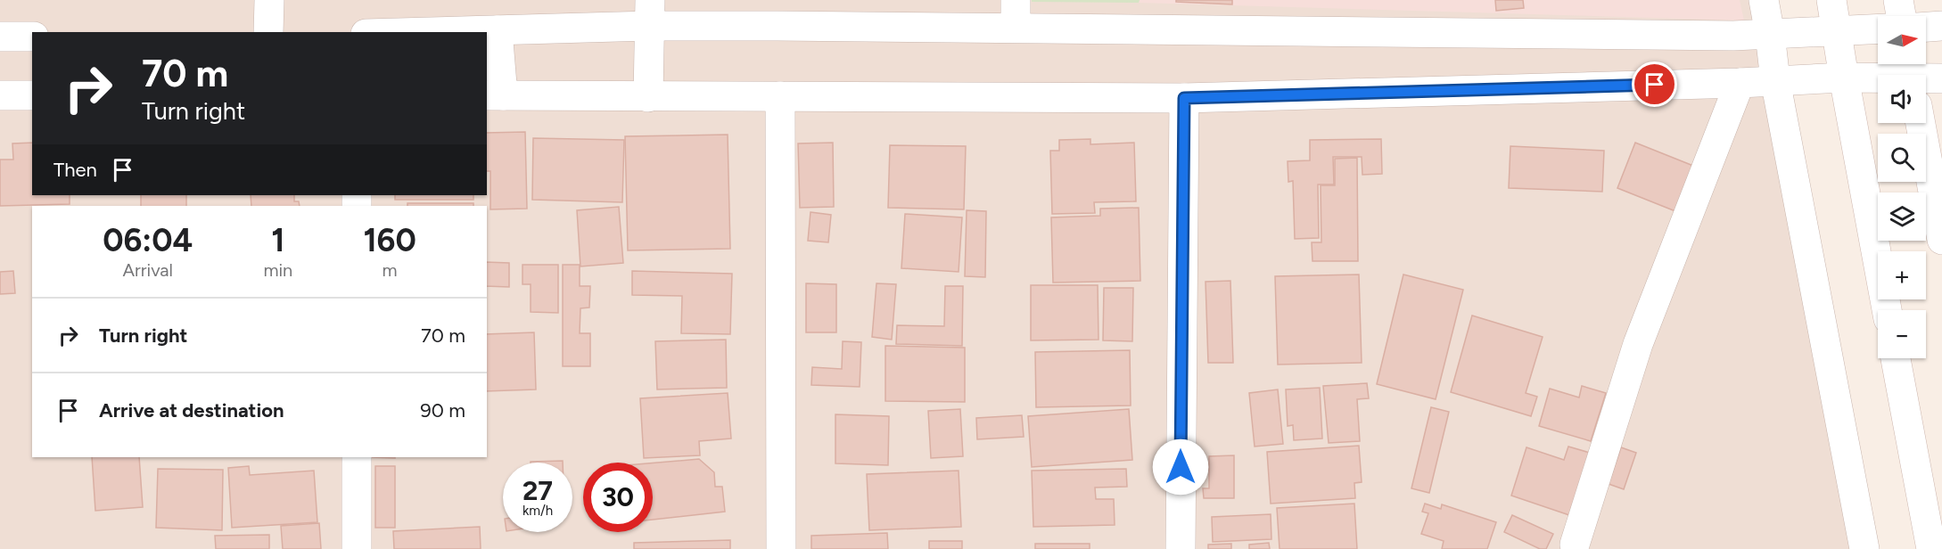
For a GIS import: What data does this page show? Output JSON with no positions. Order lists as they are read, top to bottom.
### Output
{
  "north": "right",
  "page": {
    "map_buttons": ["+", "−"],
    "turn": ["70 m", "Turn right"],
    "then": "Then",
    "eta": [
      "06:04",
      "Arrival",
      "1",
      "min",
      "160",
      "m"
    ],
    "list": [
      {
        "name": "Turn right",
        "value": "70 m"
      },
      {
        "name": "Arrive at destination",
        "value": "90 m"
      }
    ],
    "speed": "27 km/h",
    "limit": "30"
  }
}
